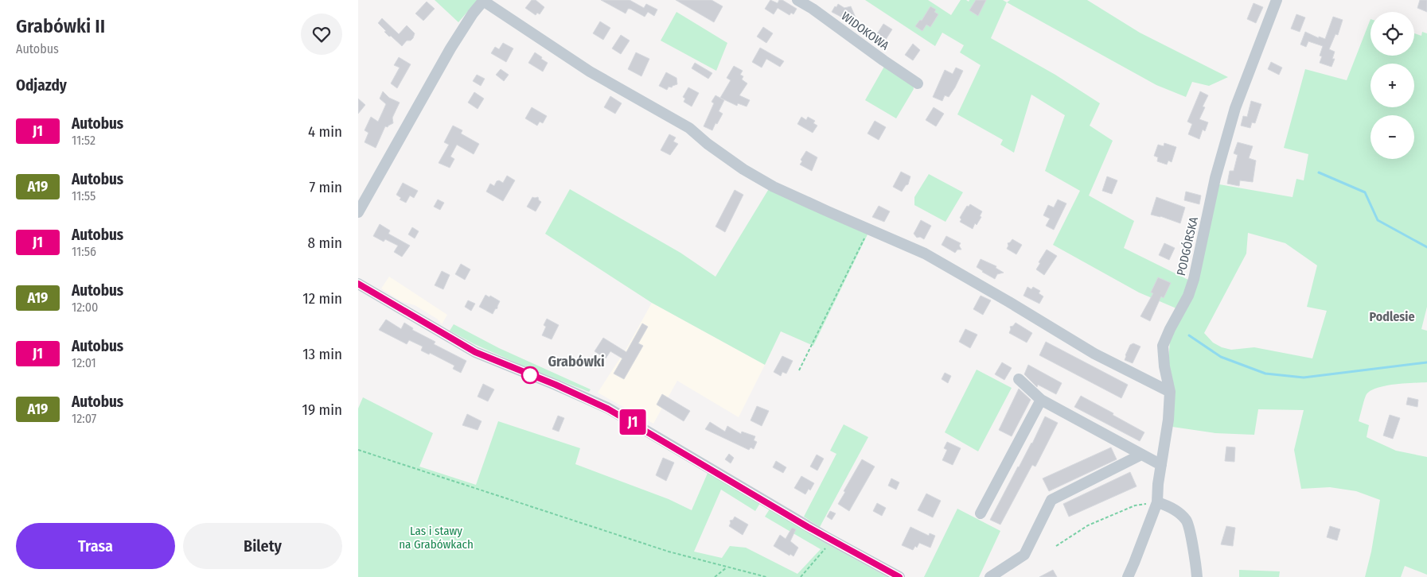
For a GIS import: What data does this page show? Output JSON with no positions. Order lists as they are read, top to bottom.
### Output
{
  "streets": {
    "street": ["WIDOKOWA", "PODGÓRSKA"]
  },
  "districts": ["Podlesie", "Grabówki"],
  "parks": ["Las i stawy na Grabówkach"],
  "lines": ["bus line J1"],
  "page": {
    "heading": [
      ["Grabówki II", "Autobus"],
      "Odjazdy"
    ],
    "on_map": "J1",
    "map_buttons": ["+", "−"],
    "list": [
      {
        "mark": "J1",
        "name": "Autobus",
        "note": "11:52",
        "value": "4 min"
      },
      {
        "mark": "A19",
        "name": "Autobus",
        "note": "11:55",
        "value": "7 min"
      },
      {
        "mark": "J1",
        "name": "Autobus",
        "note": "11:56",
        "value": "8 min"
      },
      {
        "mark": "A19",
        "name": "Autobus",
        "note": "12:00",
        "value": "12 min"
      },
      {
        "mark": "J1",
        "name": "Autobus",
        "note": "12:01",
        "value": "13 min"
      },
      {
        "mark": "A19",
        "name": "Autobus",
        "note": "12:07",
        "value": "19 min"
      }
    ],
    "buttons": ["Trasa", "Bilety"]
  }
}
